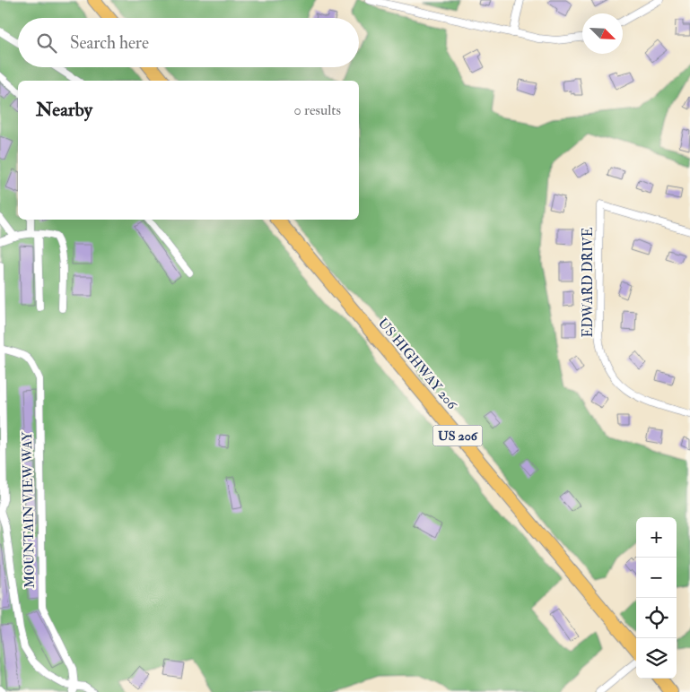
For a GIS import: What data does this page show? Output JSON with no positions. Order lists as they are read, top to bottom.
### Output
{
  "streets": {
    "highway": ["US HIGHWAY 206", "US 206"],
    "street": ["EDWARD DRIVE", "MOUNTAIN VIEW WAY"]
  },
  "north": "bottom right",
  "page": {
    "search": "Search here",
    "heading": ["Nearby", "0 results"],
    "map_buttons": ["+", "−"]
  }
}
